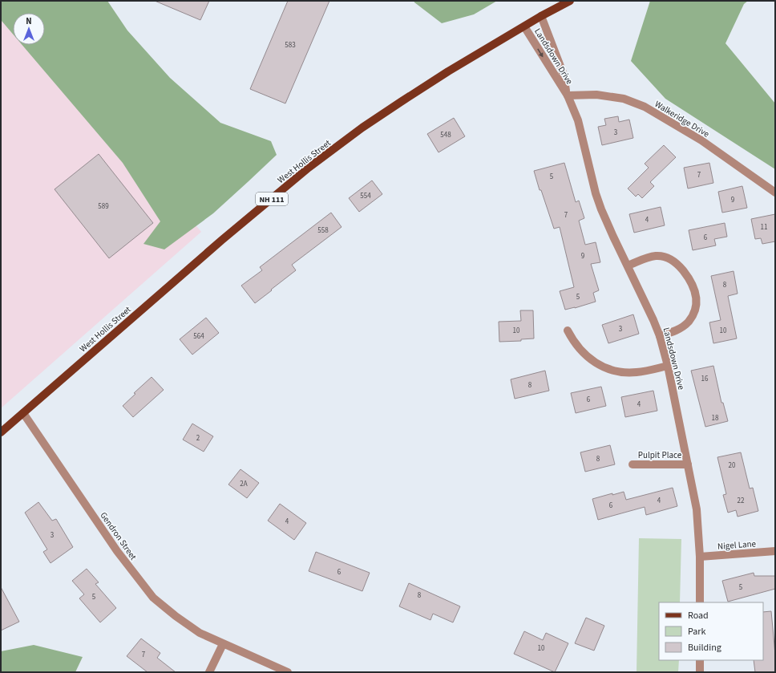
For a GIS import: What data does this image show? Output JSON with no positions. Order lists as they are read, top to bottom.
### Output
{
  "streets": {
    "main road": ["West Hollis Street", "NH 111"],
    "street": [
      "Landsdown Drive",
      "Walkeridge Drive",
      "Pulpit Place",
      "Gendron Street",
      "Nigel Lane"
    ]
  },
  "crossings": [
    ["Landsdown Drive", "Walkeridge Drive"],
    ["Landsdown Drive", "West Hollis Street"],
    ["Landsdown Drive", "Pulpit Place"],
    ["Landsdown Drive", "Nigel Lane"],
    ["West Hollis Street", "Gendron Street"]
  ],
  "house_numbers": [
    "583",
    "3",
    "548",
    "7",
    "5",
    "554",
    "9",
    "589",
    "7",
    "4",
    "11",
    "558",
    "6",
    "9",
    "8",
    "5",
    "3",
    "10",
    "10",
    "564",
    "16",
    "8",
    "6",
    "4",
    "18",
    "2",
    "8",
    "20",
    "2A",
    "4",
    "22",
    "6",
    "4",
    "3",
    "6",
    "5",
    "8",
    "5",
    "10",
    "7"
  ],
  "legend": ["Road", "Park", "Building"],
  "north": "top"
}
